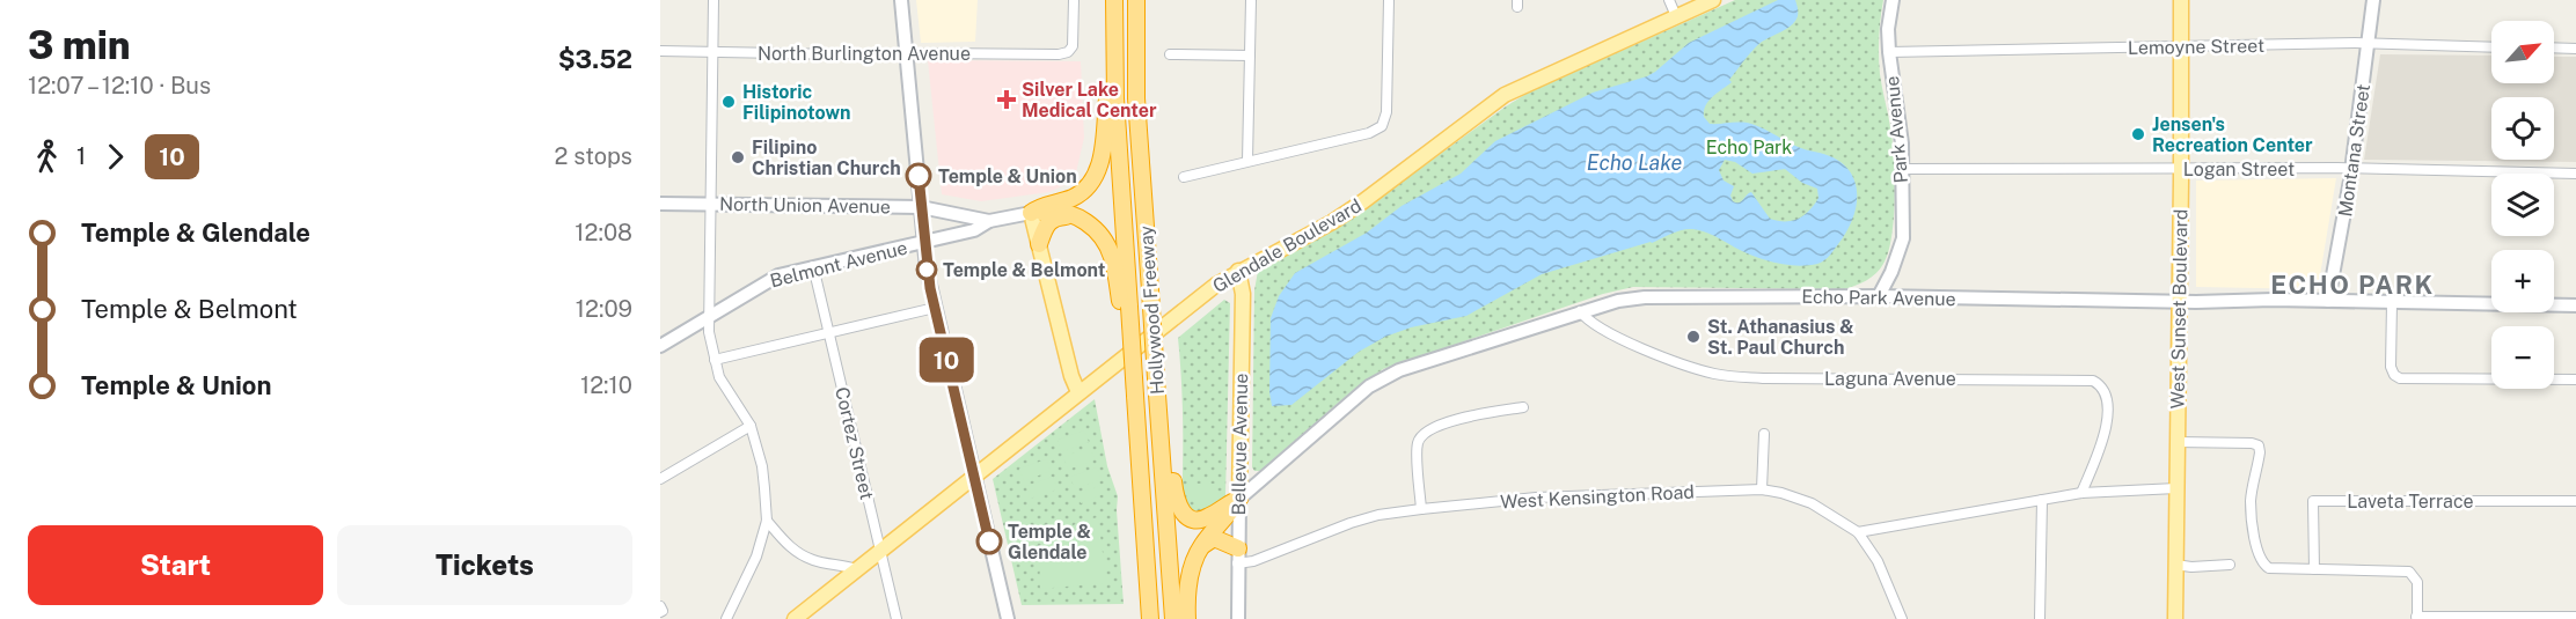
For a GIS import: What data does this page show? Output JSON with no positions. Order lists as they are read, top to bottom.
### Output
{
  "streets": {
    "highway": ["Hollywood Freeway"],
    "main road": ["Glendale Boulevard", "West Sunset Boulevard", "Bellevue Avenue"],
    "street": [
      "Lemoyne Street",
      "North Burlington Avenue",
      "Park Avenue",
      "Montana Street",
      "Logan Street",
      "North Union Avenue",
      "Belmont Avenue",
      "Echo Park Avenue",
      "Laguna Avenue",
      "Cortez Street",
      "West Kensington Road",
      "Laveta Terrace"
    ]
  },
  "crossings": [
    ["Lemoyne Street", "Park Avenue"],
    ["Lemoyne Street", "Montana Street"],
    ["Lemoyne Street", "West Sunset Boulevard"],
    ["Park Avenue", "Logan Street"],
    ["Park Avenue", "Echo Park Avenue"],
    ["Montana Street", "Logan Street"],
    ["Montana Street", "Echo Park Avenue"],
    ["Logan Street", "West Sunset Boulevard"],
    ["North Union Avenue", "Belmont Avenue"],
    ["Glendale Boulevard", "Cortez Street"],
    ["Glendale Boulevard", "Bellevue Avenue"],
    ["Belmont Avenue", "Cortez Street"],
    ["Echo Park Avenue", "West Sunset Boulevard"],
    ["Echo Park Avenue", "Laguna Avenue"],
    ["Echo Park Avenue", "Bellevue Avenue"],
    ["Bellevue Avenue", "West Kensington Road"]
  ],
  "districts": ["ECHO PARK"],
  "water": ["Echo Lake"],
  "parks": ["Echo Park"],
  "places": {
    "health": ["Silver Lake Medical Center"],
    "other": [
      "Historic Filipinotown",
      "Jensen's Recreation Center",
      "Filipino Christian Church",
      "Temple & Union",
      "Temple & Belmont",
      "St. Athanasius & St. Paul Church",
      "Temple & Glendale"
    ]
  },
  "lines": ["bus line 10"],
  "north": "top right",
  "page": {
    "heading": ["3 min", "12:07 – 12:10 · Bus", "$3.52"],
    "on_map": "10",
    "map_buttons": ["+", "−"],
    "legs": ["1", "10", "2 stops"],
    "list": [
      {
        "name": "Temple & Glendale",
        "value": "12:08"
      },
      {
        "name": "Temple & Belmont",
        "value": "12:09"
      },
      {
        "name": "Temple & Union",
        "value": "12:10"
      }
    ],
    "buttons": ["Start", "Tickets"]
  }
}
